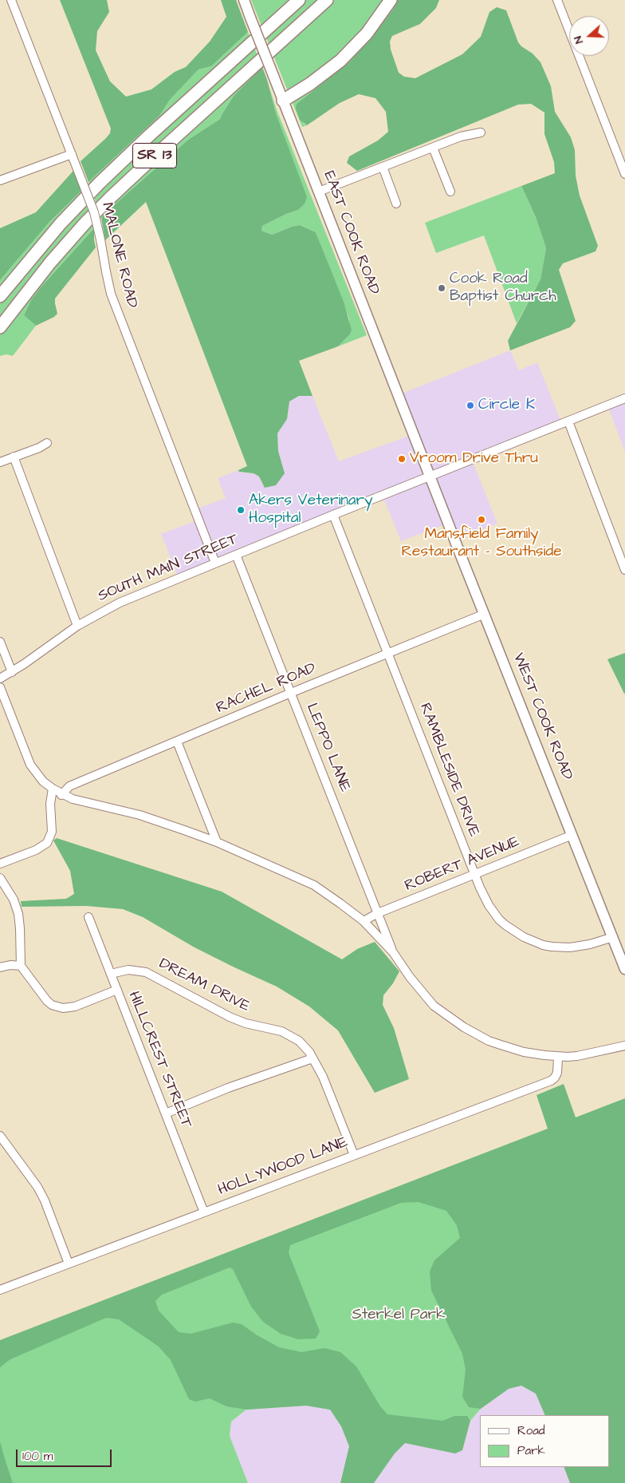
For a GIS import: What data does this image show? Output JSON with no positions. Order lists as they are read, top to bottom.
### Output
{
  "streets": {
    "highway": ["SR 13"],
    "main road": ["EAST COOK ROAD", "WEST COOK ROAD"],
    "street": [
      "MALONE ROAD",
      "SOUTH MAIN STREET",
      "RACHEL ROAD",
      "LEPPO LANE",
      "RAMBLESIDE DRIVE",
      "ROBERT AVENUE",
      "DREAM DRIVE",
      "HILLCREST STREET",
      "HOLLYWOOD LANE"
    ]
  },
  "crossings": [
    ["EAST COOK ROAD", "SOUTH MAIN STREET"],
    ["EAST COOK ROAD", "WEST COOK ROAD"],
    ["MALONE ROAD", "SOUTH MAIN STREET"],
    ["SOUTH MAIN STREET", "WEST COOK ROAD"],
    ["SOUTH MAIN STREET", "LEPPO LANE"],
    ["SOUTH MAIN STREET", "RAMBLESIDE DRIVE"],
    ["RACHEL ROAD", "WEST COOK ROAD"],
    ["RACHEL ROAD", "LEPPO LANE"],
    ["RACHEL ROAD", "RAMBLESIDE DRIVE"],
    ["WEST COOK ROAD", "RAMBLESIDE DRIVE"],
    ["WEST COOK ROAD", "ROBERT AVENUE"],
    ["LEPPO LANE", "ROBERT AVENUE"],
    ["RAMBLESIDE DRIVE", "ROBERT AVENUE"],
    ["DREAM DRIVE", "HILLCREST STREET"],
    ["DREAM DRIVE", "HOLLYWOOD LANE"],
    ["HILLCREST STREET", "HOLLYWOOD LANE"]
  ],
  "parks": ["Sterkel Park"],
  "places": [
    "Cook Road Baptist Church",
    "Circle K",
    "Vroom Drive Thru",
    "Akers Veterinary Hospital",
    "Mansfield Family Restaurant - Southside"
  ],
  "legend": ["Road", "Park"],
  "scale_bar": "100 m",
  "north": "left"
}
